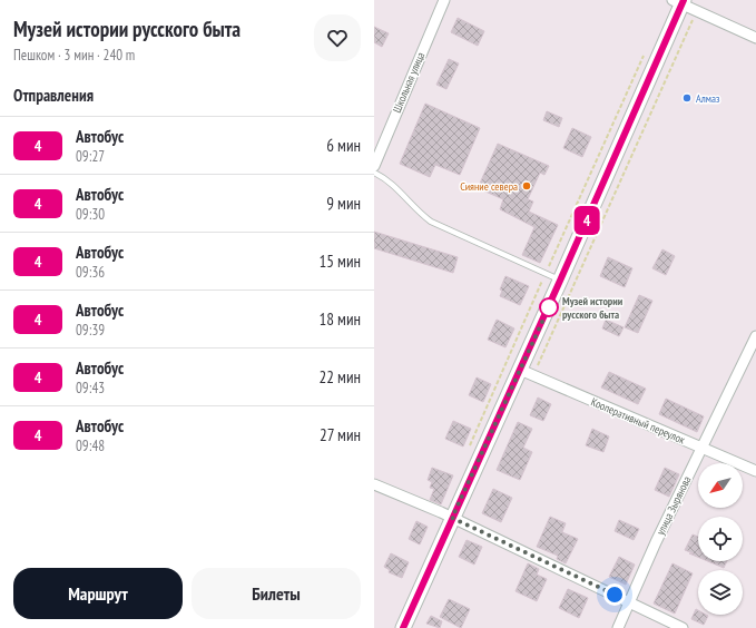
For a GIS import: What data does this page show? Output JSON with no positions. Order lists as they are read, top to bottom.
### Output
{
  "streets": {
    "street": ["Школьная улица", "Кооперативный переулок", "улица Зырянова"]
  },
  "crossings": [
    ["Кооперативный переулок", "улица Зырянова"]
  ],
  "places": ["Алмаз", "Сияние севера", "Музей истории русского быта"],
  "lines": ["bus line 4"],
  "north": "bottom left",
  "page": {
    "heading": [
      ["Музей истории русского быта", "Пешком · 3 мин · 240 m"],
      "Отправления"
    ],
    "on_map": "4",
    "list": [
      {
        "mark": "4",
        "name": "Автобус",
        "note": "09:27",
        "value": "6 мин"
      },
      {
        "mark": "4",
        "name": "Автобус",
        "note": "09:30",
        "value": "9 мин"
      },
      {
        "mark": "4",
        "name": "Автобус",
        "note": "09:36",
        "value": "15 мин"
      },
      {
        "mark": "4",
        "name": "Автобус",
        "note": "09:39",
        "value": "18 мин"
      },
      {
        "mark": "4",
        "name": "Автобус",
        "note": "09:43",
        "value": "22 мин"
      },
      {
        "mark": "4",
        "name": "Автобус",
        "note": "09:48",
        "value": "27 мин"
      }
    ],
    "buttons": ["Маршрут", "Билеты"]
  }
}
